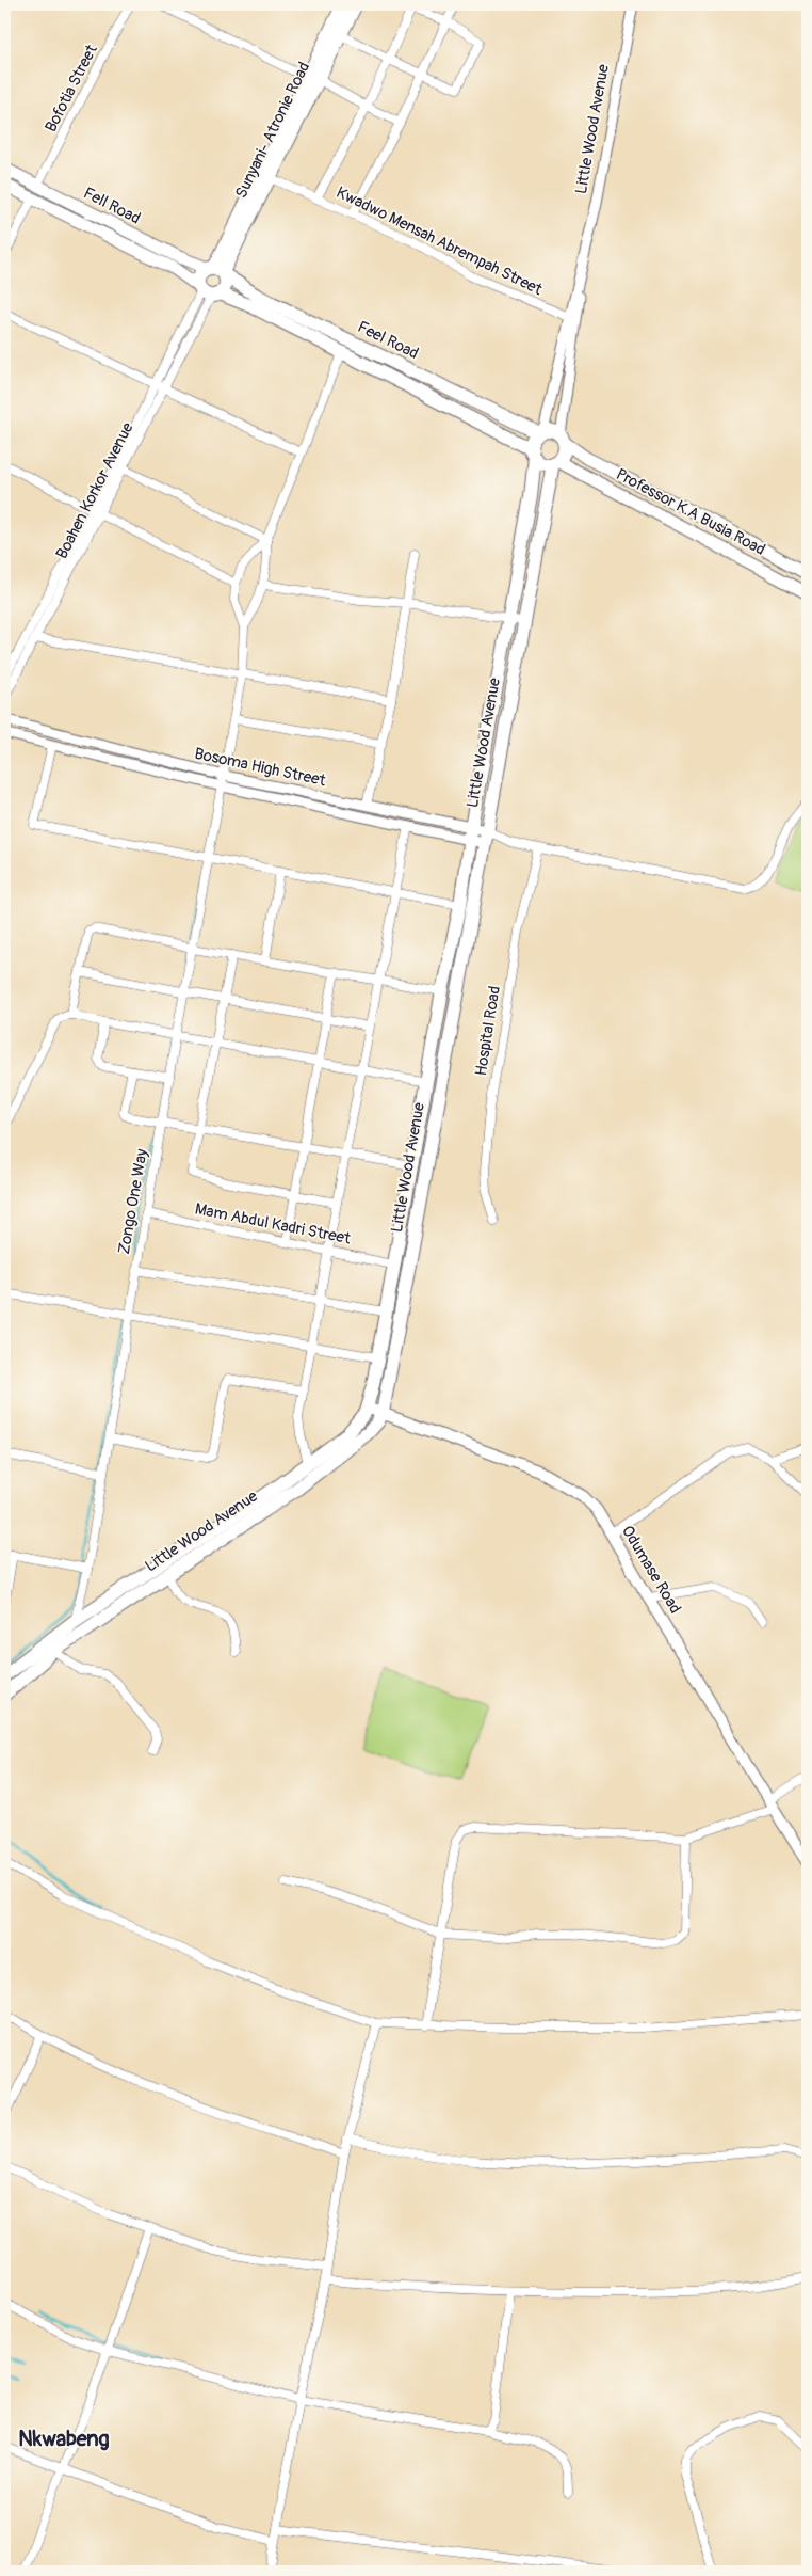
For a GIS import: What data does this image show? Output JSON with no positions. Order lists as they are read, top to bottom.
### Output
{
  "streets": {
    "highway": ["Little Wood Avenue", "Sunyani- Atronie Road", "Feel Road"],
    "main road": ["Fell Road", "Professor K.A Busia Road", "Odumase Road"],
    "street": [
      "Bofotia Street",
      "Kwadwo Mensah Abrempah Street",
      "Boahen Korkor Avenue",
      "Bosoma High Street",
      "Hospital Road",
      "Zongo One Way",
      "Mam Abdul Kadri Street"
    ]
  },
  "crossings": [
    ["Bofotia Street", "Fell Road"],
    ["Little Wood Avenue", "Kwadwo Mensah Abrempah Street"],
    ["Little Wood Avenue", "Feel Road"],
    ["Little Wood Avenue", "Professor K.A Busia Road"],
    ["Little Wood Avenue", "Bosoma High Street"],
    ["Little Wood Avenue", "Zongo One Way"],
    ["Little Wood Avenue", "Mam Abdul Kadri Street"],
    ["Little Wood Avenue", "Odumase Road"],
    ["Sunyani- Atronie Road", "Fell Road"],
    ["Sunyani- Atronie Road", "Kwadwo Mensah Abrempah Street"],
    ["Sunyani- Atronie Road", "Feel Road"],
    ["Fell Road", "Feel Road"],
    ["Fell Road", "Boahen Korkor Avenue"],
    ["Feel Road", "Boahen Korkor Avenue"],
    ["Feel Road", "Professor K.A Busia Road"],
    ["Bosoma High Street", "Hospital Road"],
    ["Bosoma High Street", "Zongo One Way"],
    ["Zongo One Way", "Mam Abdul Kadri Street"]
  ],
  "districts": ["Nkwabeng"]
}
